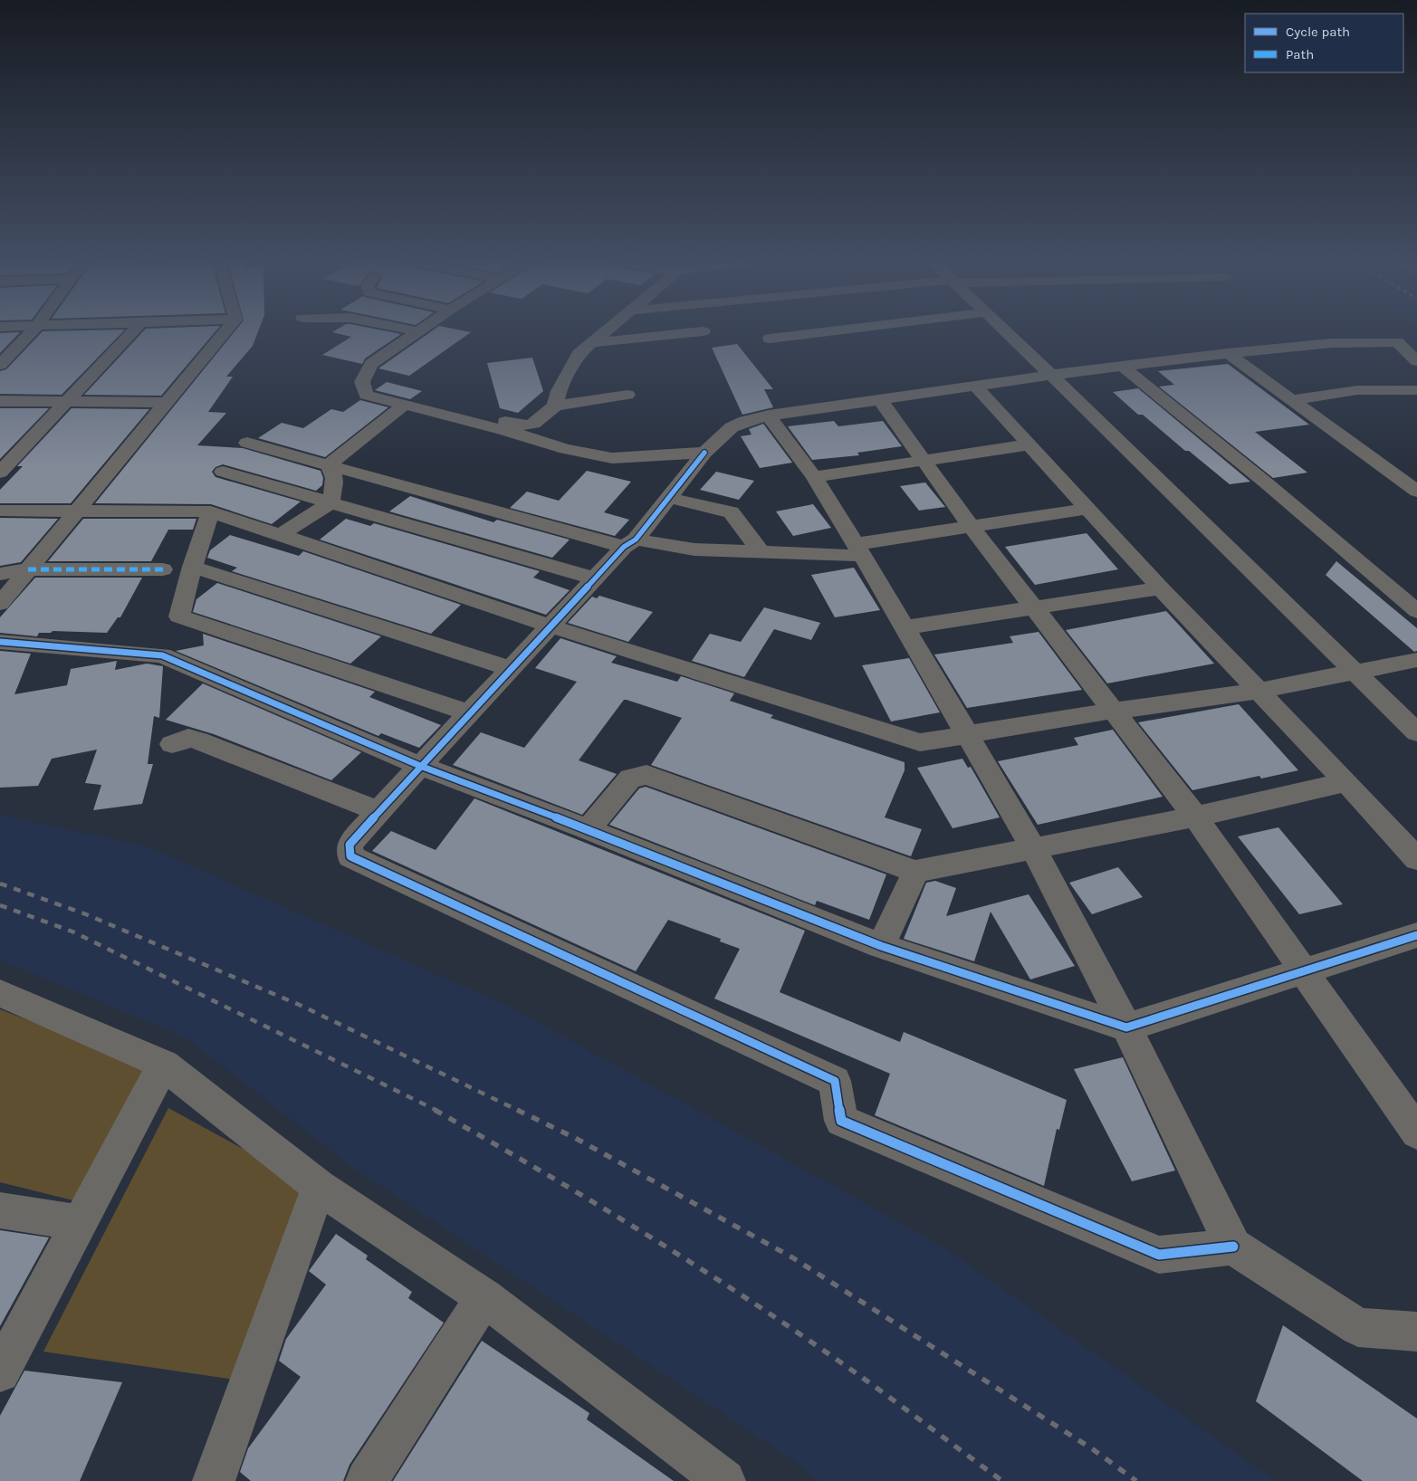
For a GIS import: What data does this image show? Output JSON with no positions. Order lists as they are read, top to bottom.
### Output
{
  "legend": ["Cycle path", "Path"]
}
